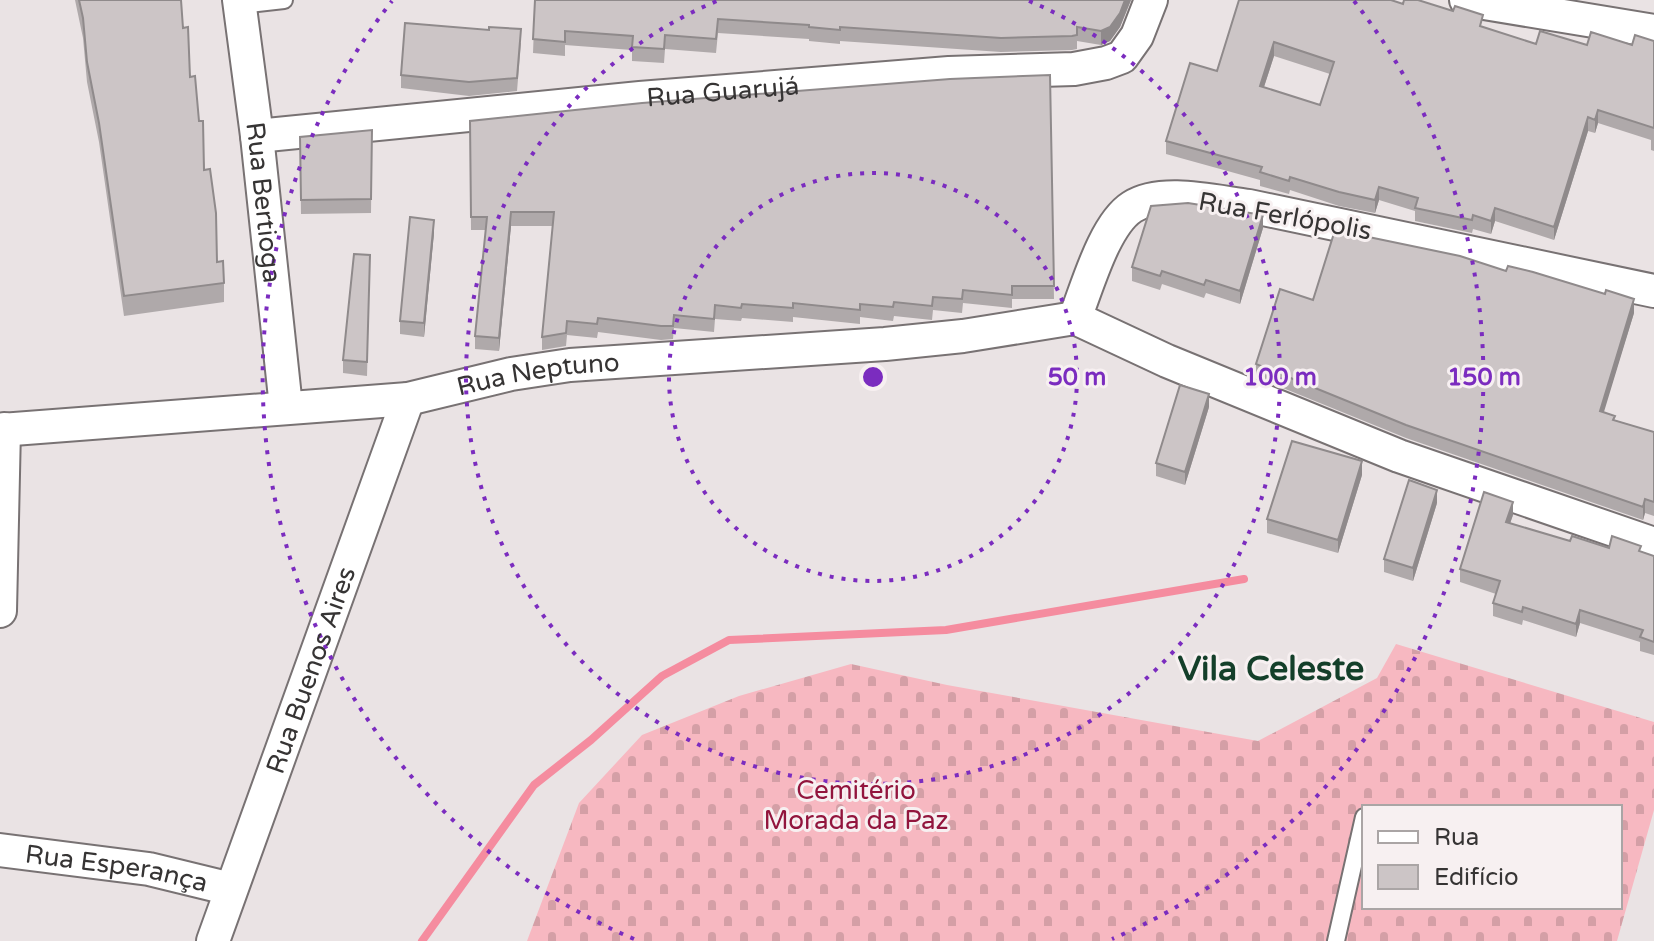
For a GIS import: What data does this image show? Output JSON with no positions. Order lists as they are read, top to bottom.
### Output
{
  "streets": {
    "street": [
      "Rua Guarujá",
      "Rua Bertioga",
      "Rua Ferlópolis",
      "Rua Neptuno",
      "Rua Buenos Aires",
      "Rua Esperança"
    ]
  },
  "crossings": [
    ["Rua Guarujá", "Rua Bertioga"],
    ["Rua Bertioga", "Rua Neptuno"],
    ["Rua Ferlópolis", "Rua Neptuno"],
    ["Rua Neptuno", "Rua Buenos Aires"],
    ["Rua Buenos Aires", "Rua Esperança"]
  ],
  "districts": ["Vila Celeste"],
  "parks": ["Cemitério Morada da Paz"],
  "legend": ["Rua", "Edifício"],
  "rings": ["50 m", "100 m", "150 m"]
}
